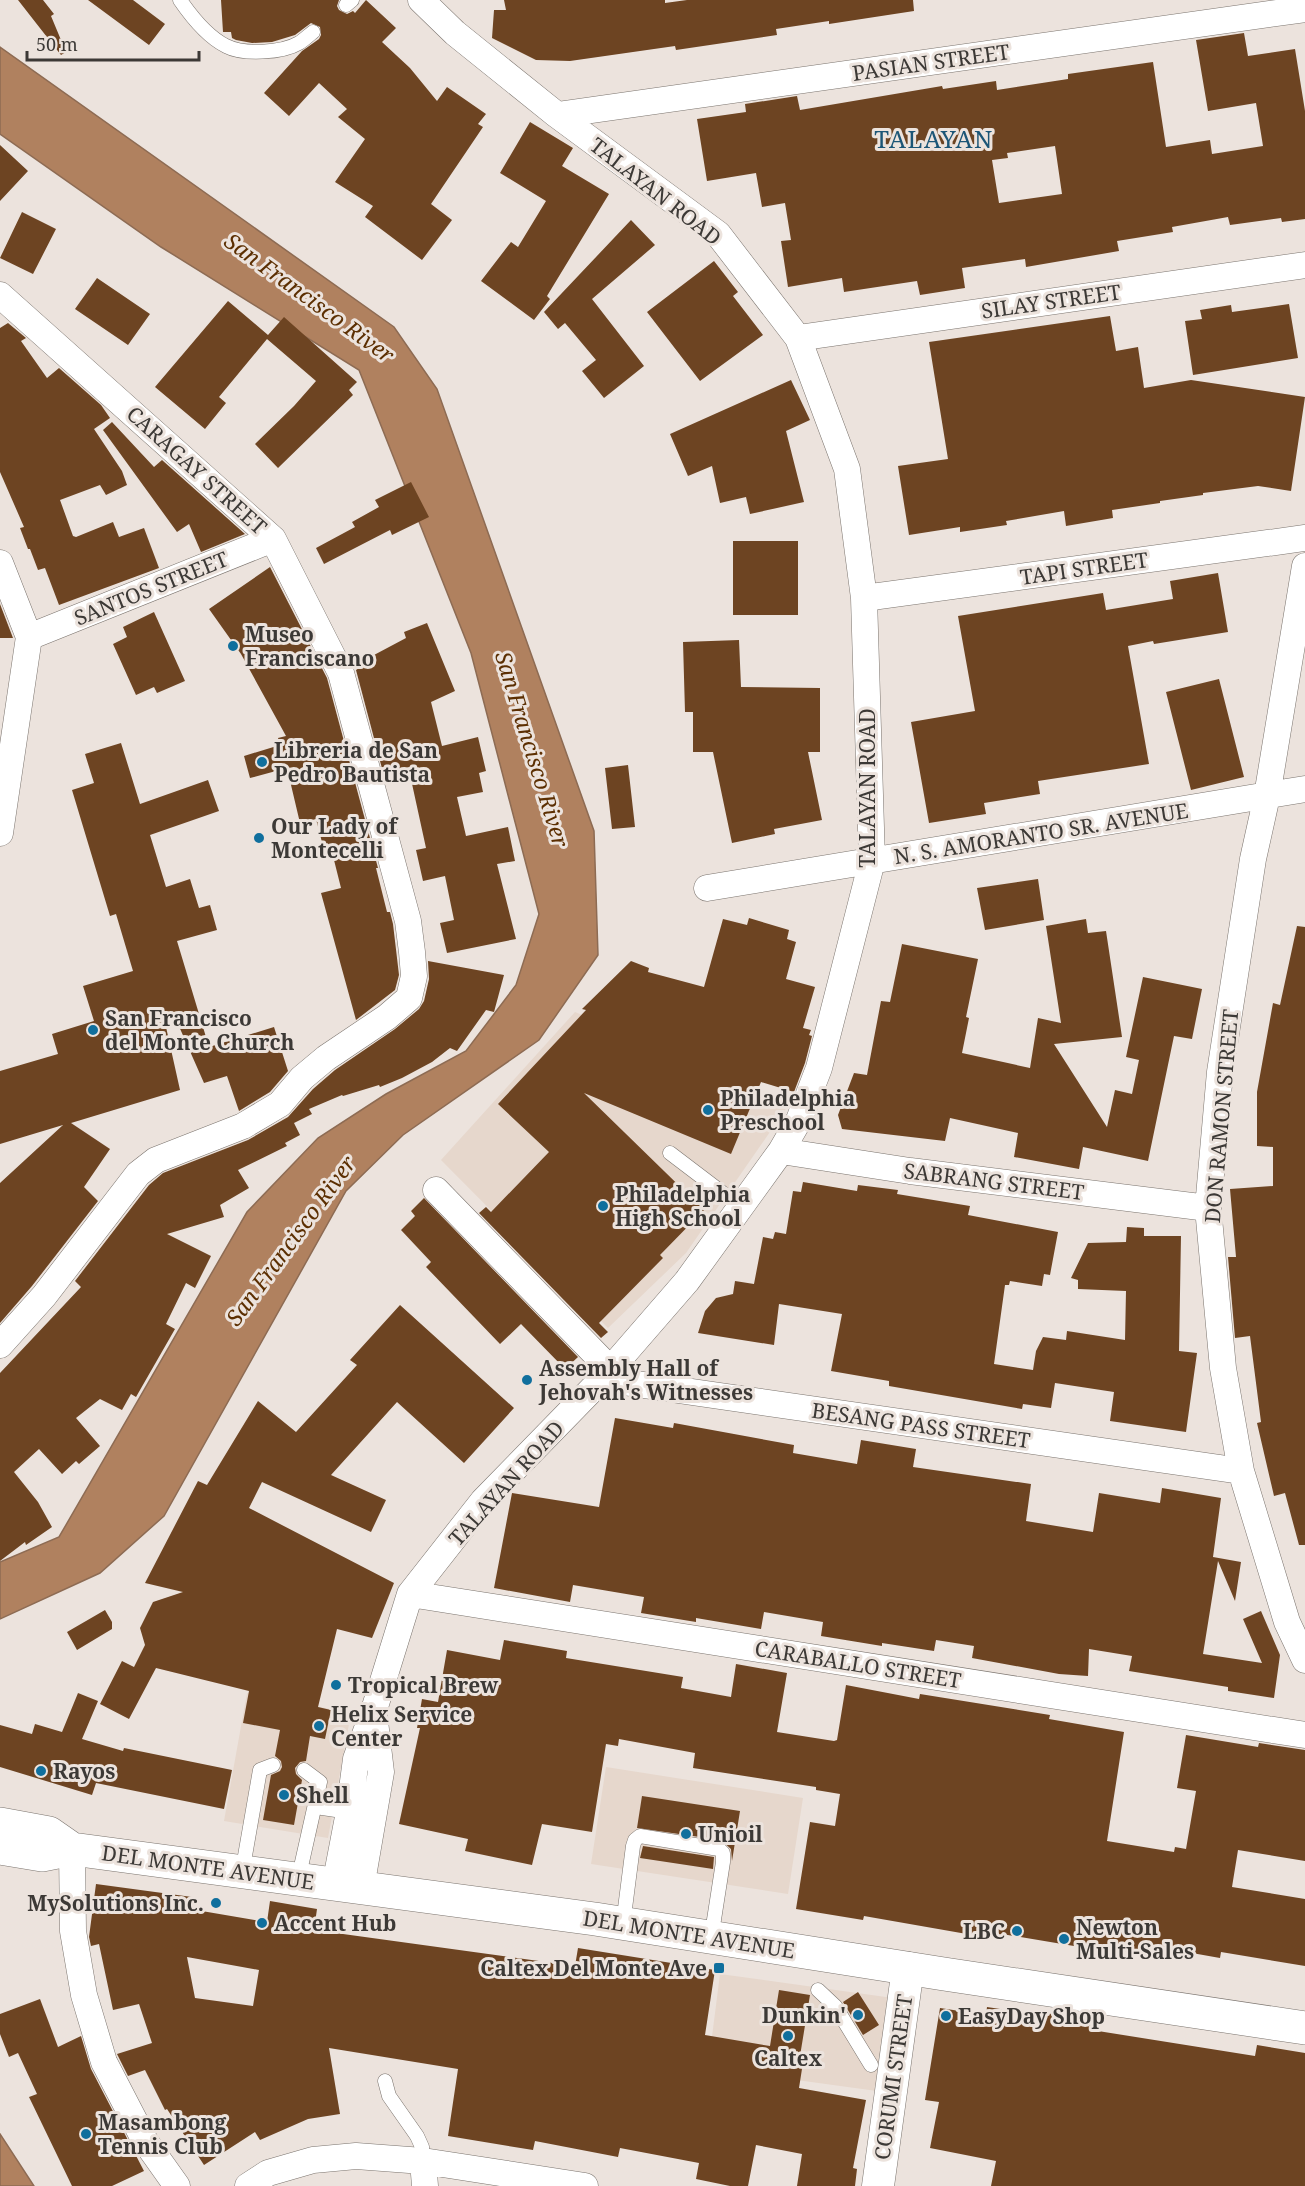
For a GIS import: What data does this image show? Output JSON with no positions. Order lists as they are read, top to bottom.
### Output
{
  "streets": {
    "main road": ["DEL MONTE AVENUE"],
    "street": [
      "PASIAN STREET",
      "TALAYAN ROAD",
      "SILAY STREET",
      "CARAGAY STREET",
      "TAPI STREET",
      "SANTOS STREET",
      "N. S. AMORANTO SR. AVENUE",
      "DON RAMON STREET",
      "SABRANG STREET",
      "BESANG PASS STREET",
      "CARABALLO STREET",
      "CORUMI STREET"
    ]
  },
  "crossings": [
    ["PASIAN STREET", "TALAYAN ROAD"],
    ["TALAYAN ROAD", "SILAY STREET"],
    ["TALAYAN ROAD", "TAPI STREET"],
    ["TALAYAN ROAD", "N. S. AMORANTO SR. AVENUE"],
    ["TALAYAN ROAD", "SABRANG STREET"],
    ["TALAYAN ROAD", "BESANG PASS STREET"],
    ["TALAYAN ROAD", "CARABALLO STREET"],
    ["TALAYAN ROAD", "DEL MONTE AVENUE"],
    ["CARAGAY STREET", "SANTOS STREET"],
    ["N. S. AMORANTO SR. AVENUE", "DON RAMON STREET"],
    ["DON RAMON STREET", "SABRANG STREET"],
    ["DON RAMON STREET", "BESANG PASS STREET"],
    ["DEL MONTE AVENUE", "CORUMI STREET"]
  ],
  "districts": ["TALAYAN"],
  "water": ["San Francisco River"],
  "places": {
    "other": [
      "Museo Franciscano",
      "Libreria de San Pedro Bautista",
      "Our Lady of Montecelli",
      "San Francisco del Monte Church",
      "Philadelphia Preschool",
      "Philadelphia High School",
      "Assembly Hall of Jehovah's Witnesses",
      "Tropical Brew",
      "Helix Service Center",
      "Rayos",
      "Shell",
      "Unioil",
      "MySolutions Inc.",
      "Accent Hub",
      "LBC",
      "Newton Multi-Sales",
      "Dunkin'",
      "EasyDay Shop",
      "Caltex",
      "Masambong Tennis Club"
    ],
    "transit": ["Caltex Del Monte Ave"]
  },
  "scale_bar": "50 m"
}
